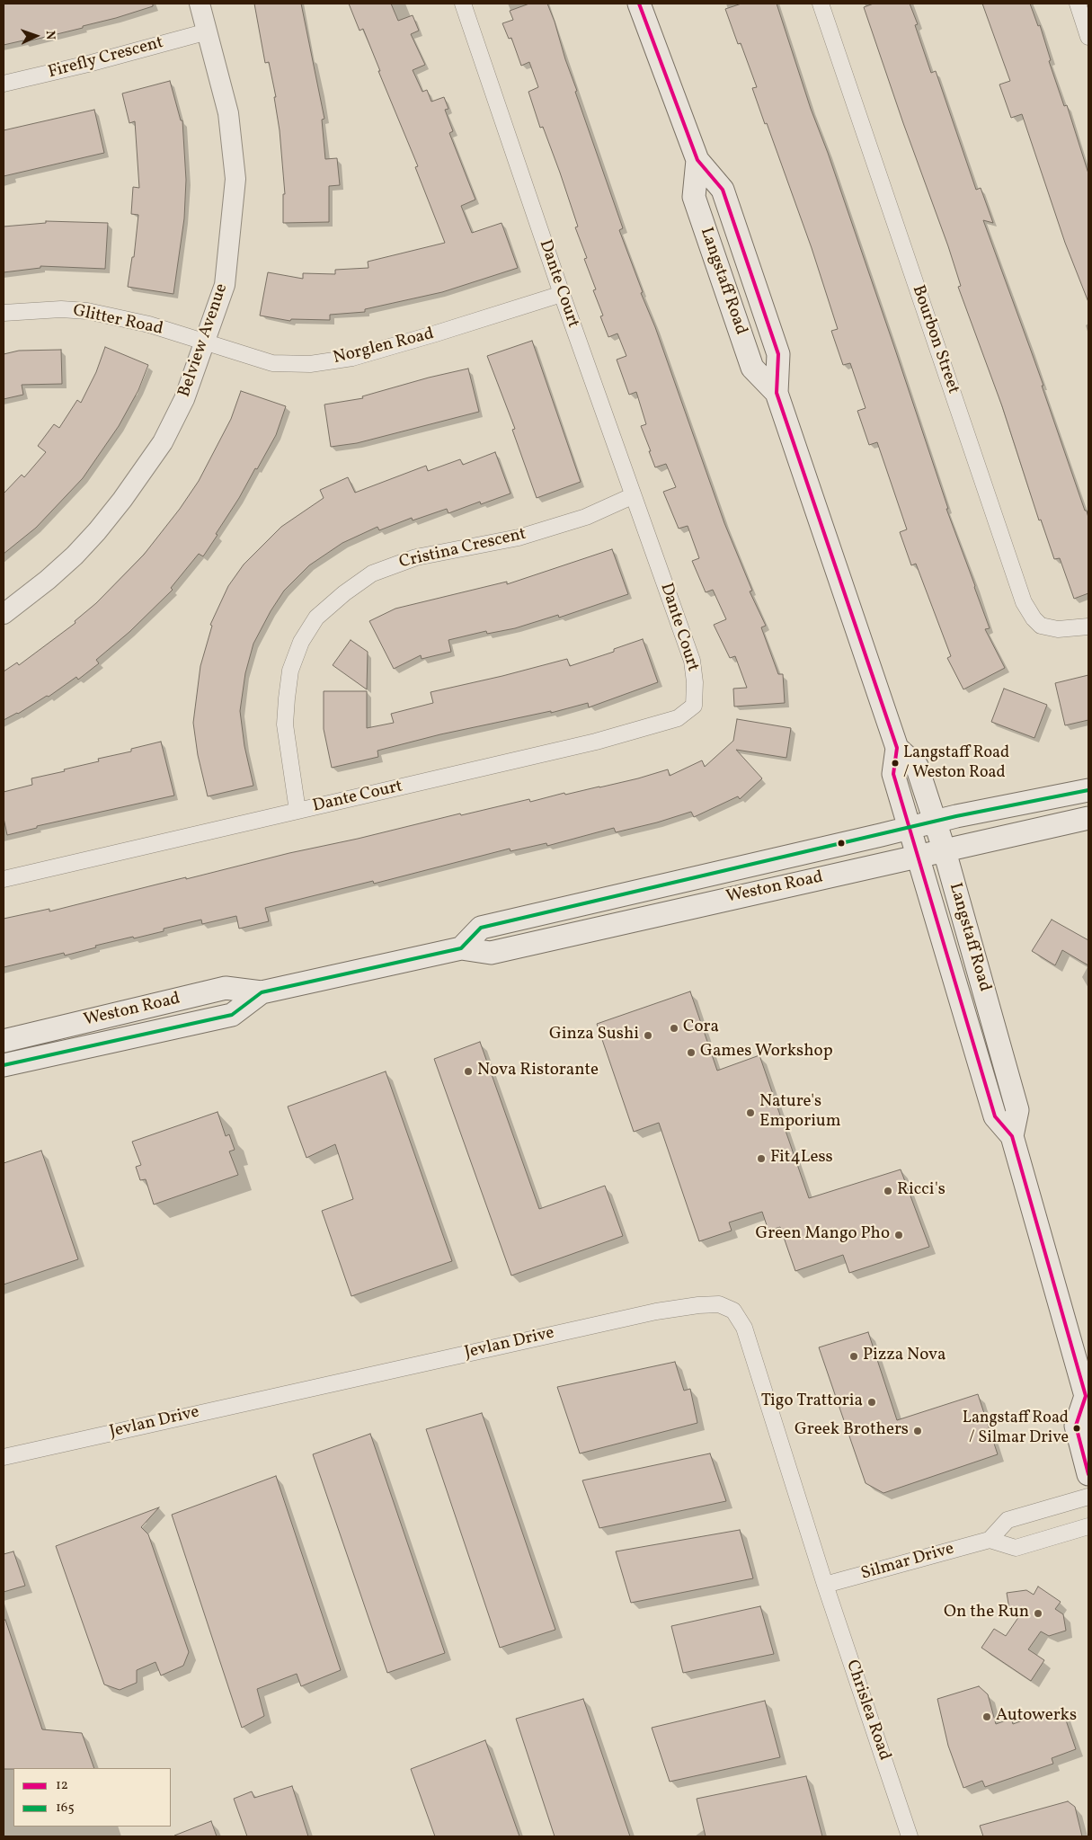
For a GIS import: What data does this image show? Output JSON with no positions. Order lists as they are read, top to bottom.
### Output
{
  "streets": {
    "main road": ["Langstaff Road", "Weston Road"],
    "street": [
      "Firefly Crescent",
      "Dante Court",
      "Glitter Road",
      "Bourbon Street",
      "Belview Avenue",
      "Norglen Road",
      "Cristina Crescent",
      "Jevlan Drive",
      "Silmar Drive",
      "Chrislea Road"
    ]
  },
  "crossings": [
    ["Firefly Crescent", "Belview Avenue"],
    ["Langstaff Road", "Weston Road"],
    ["Dante Court", "Norglen Road"],
    ["Dante Court", "Cristina Crescent"],
    ["Glitter Road", "Belview Avenue"],
    ["Glitter Road", "Norglen Road"],
    ["Belview Avenue", "Norglen Road"],
    ["Jevlan Drive", "Silmar Drive"],
    ["Jevlan Drive", "Chrislea Road"],
    ["Silmar Drive", "Chrislea Road"]
  ],
  "places": [
    "Langstaff Road / Weston Road",
    "Cora",
    "Ginza Sushi",
    "Games Workshop",
    "Nova Ristorante",
    "Nature's Emporium",
    "Fit4Less",
    "Ricci's",
    "Green Mango Pho",
    "Pizza Nova",
    "Tigo Trattoria",
    "Langstaff Road / Silmar Drive",
    "Greek Brothers",
    "On the Run",
    "Autowerks"
  ],
  "lines": ["transit line 12", "transit line 165"],
  "legend": ["12", "165"],
  "north": "right"
}
